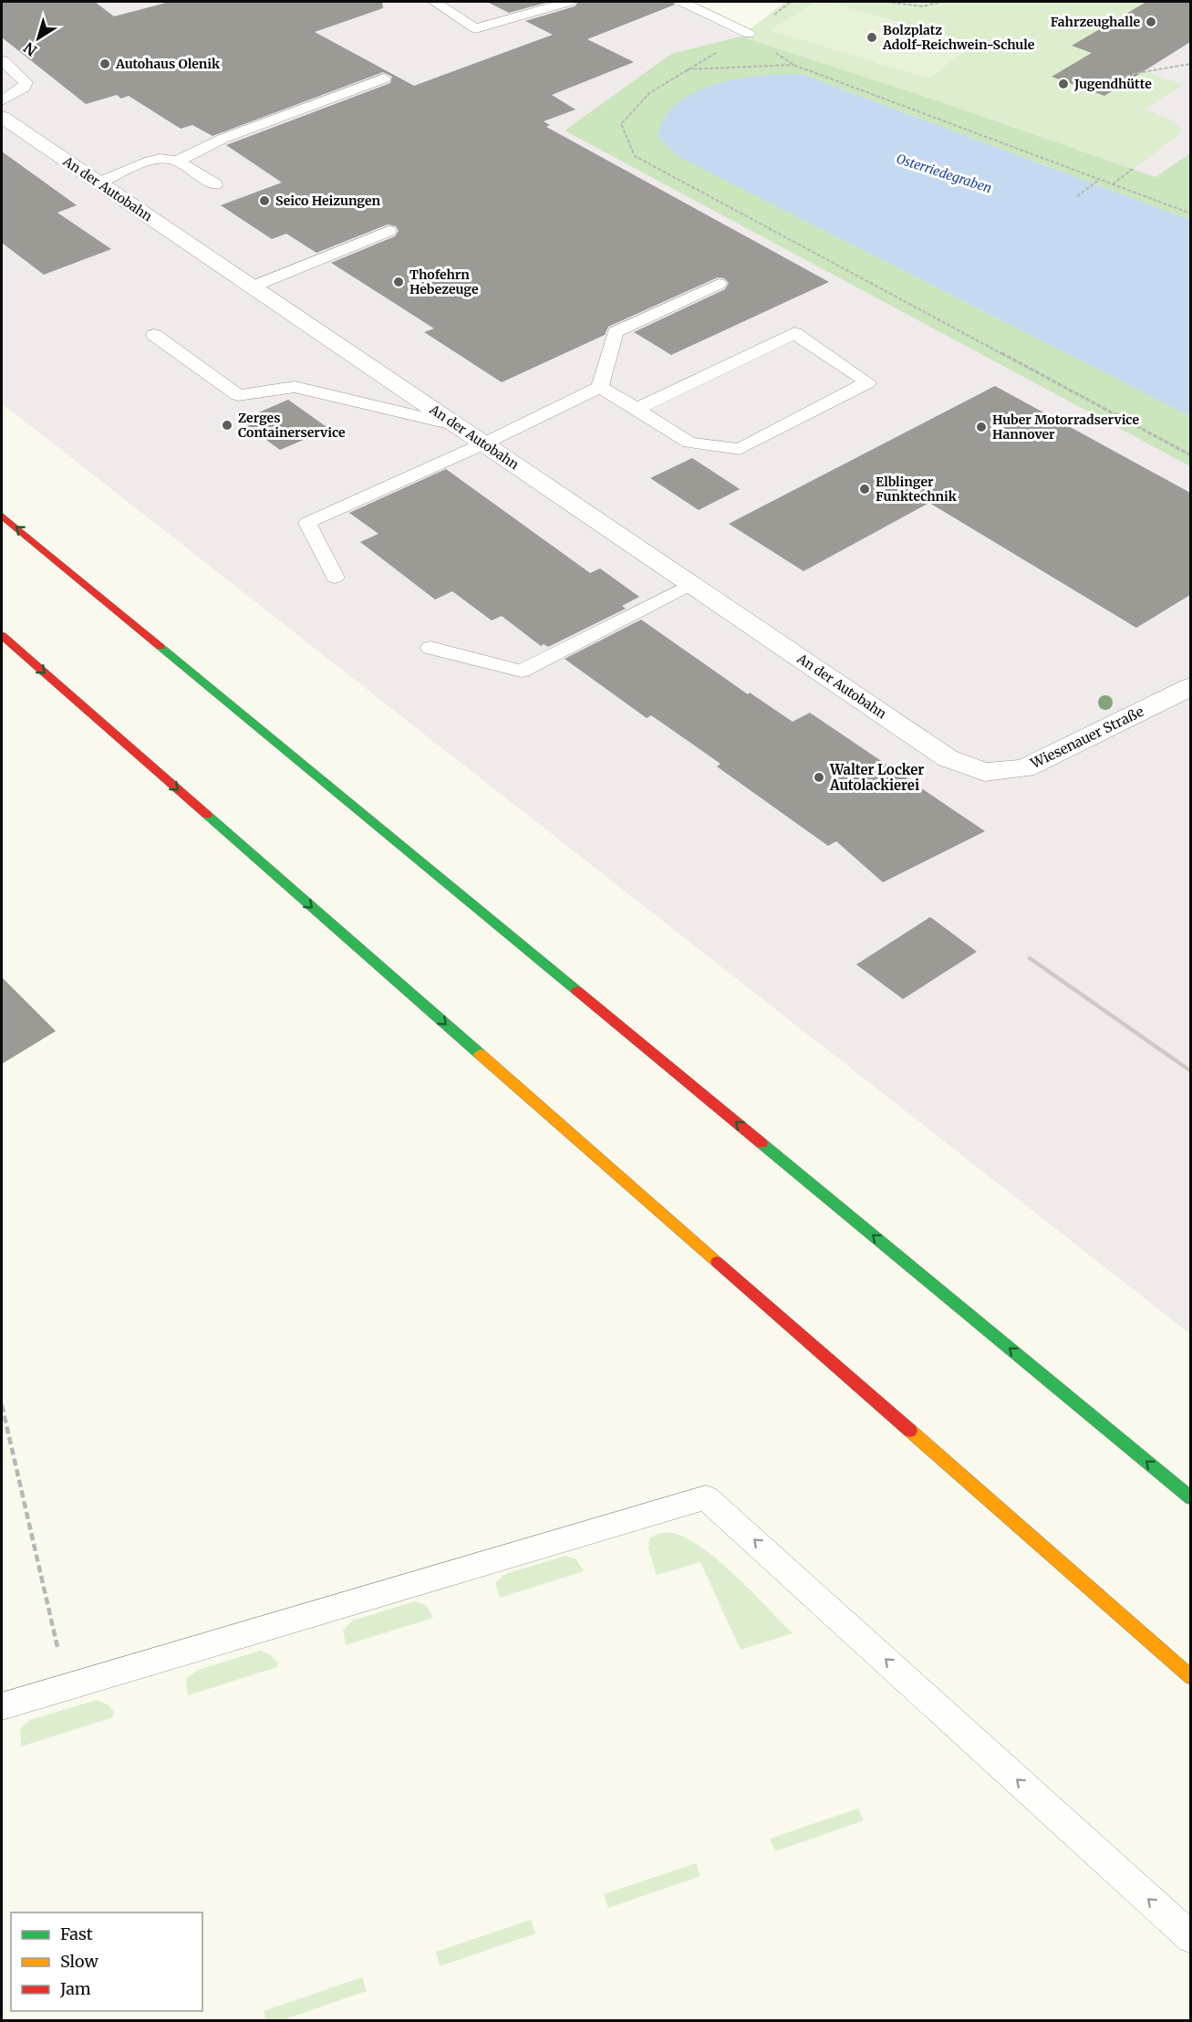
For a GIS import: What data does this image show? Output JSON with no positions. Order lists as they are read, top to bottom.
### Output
{
  "streets": {
    "street": ["An der Autobahn", "Wiesenauer Straße"]
  },
  "crossings": [
    ["An der Autobahn", "Wiesenauer Straße"]
  ],
  "water": ["Osterriedegraben"],
  "places": [
    "Fahrzeughalle",
    "Bolzplatz Adolf-Reichwein-Schule",
    "Autohaus Olenik",
    "Jugendhütte",
    "Seico Heizungen",
    "Thofehrn Hebezeuge",
    "Zerges Containerservice",
    "Huber Motorradservice Hannover",
    "Elblinger Funktechnik",
    "Walter Locker Autolackierei"
  ],
  "legend": ["Fast", "Slow", "Jam"],
  "north": "bottom left"
}
